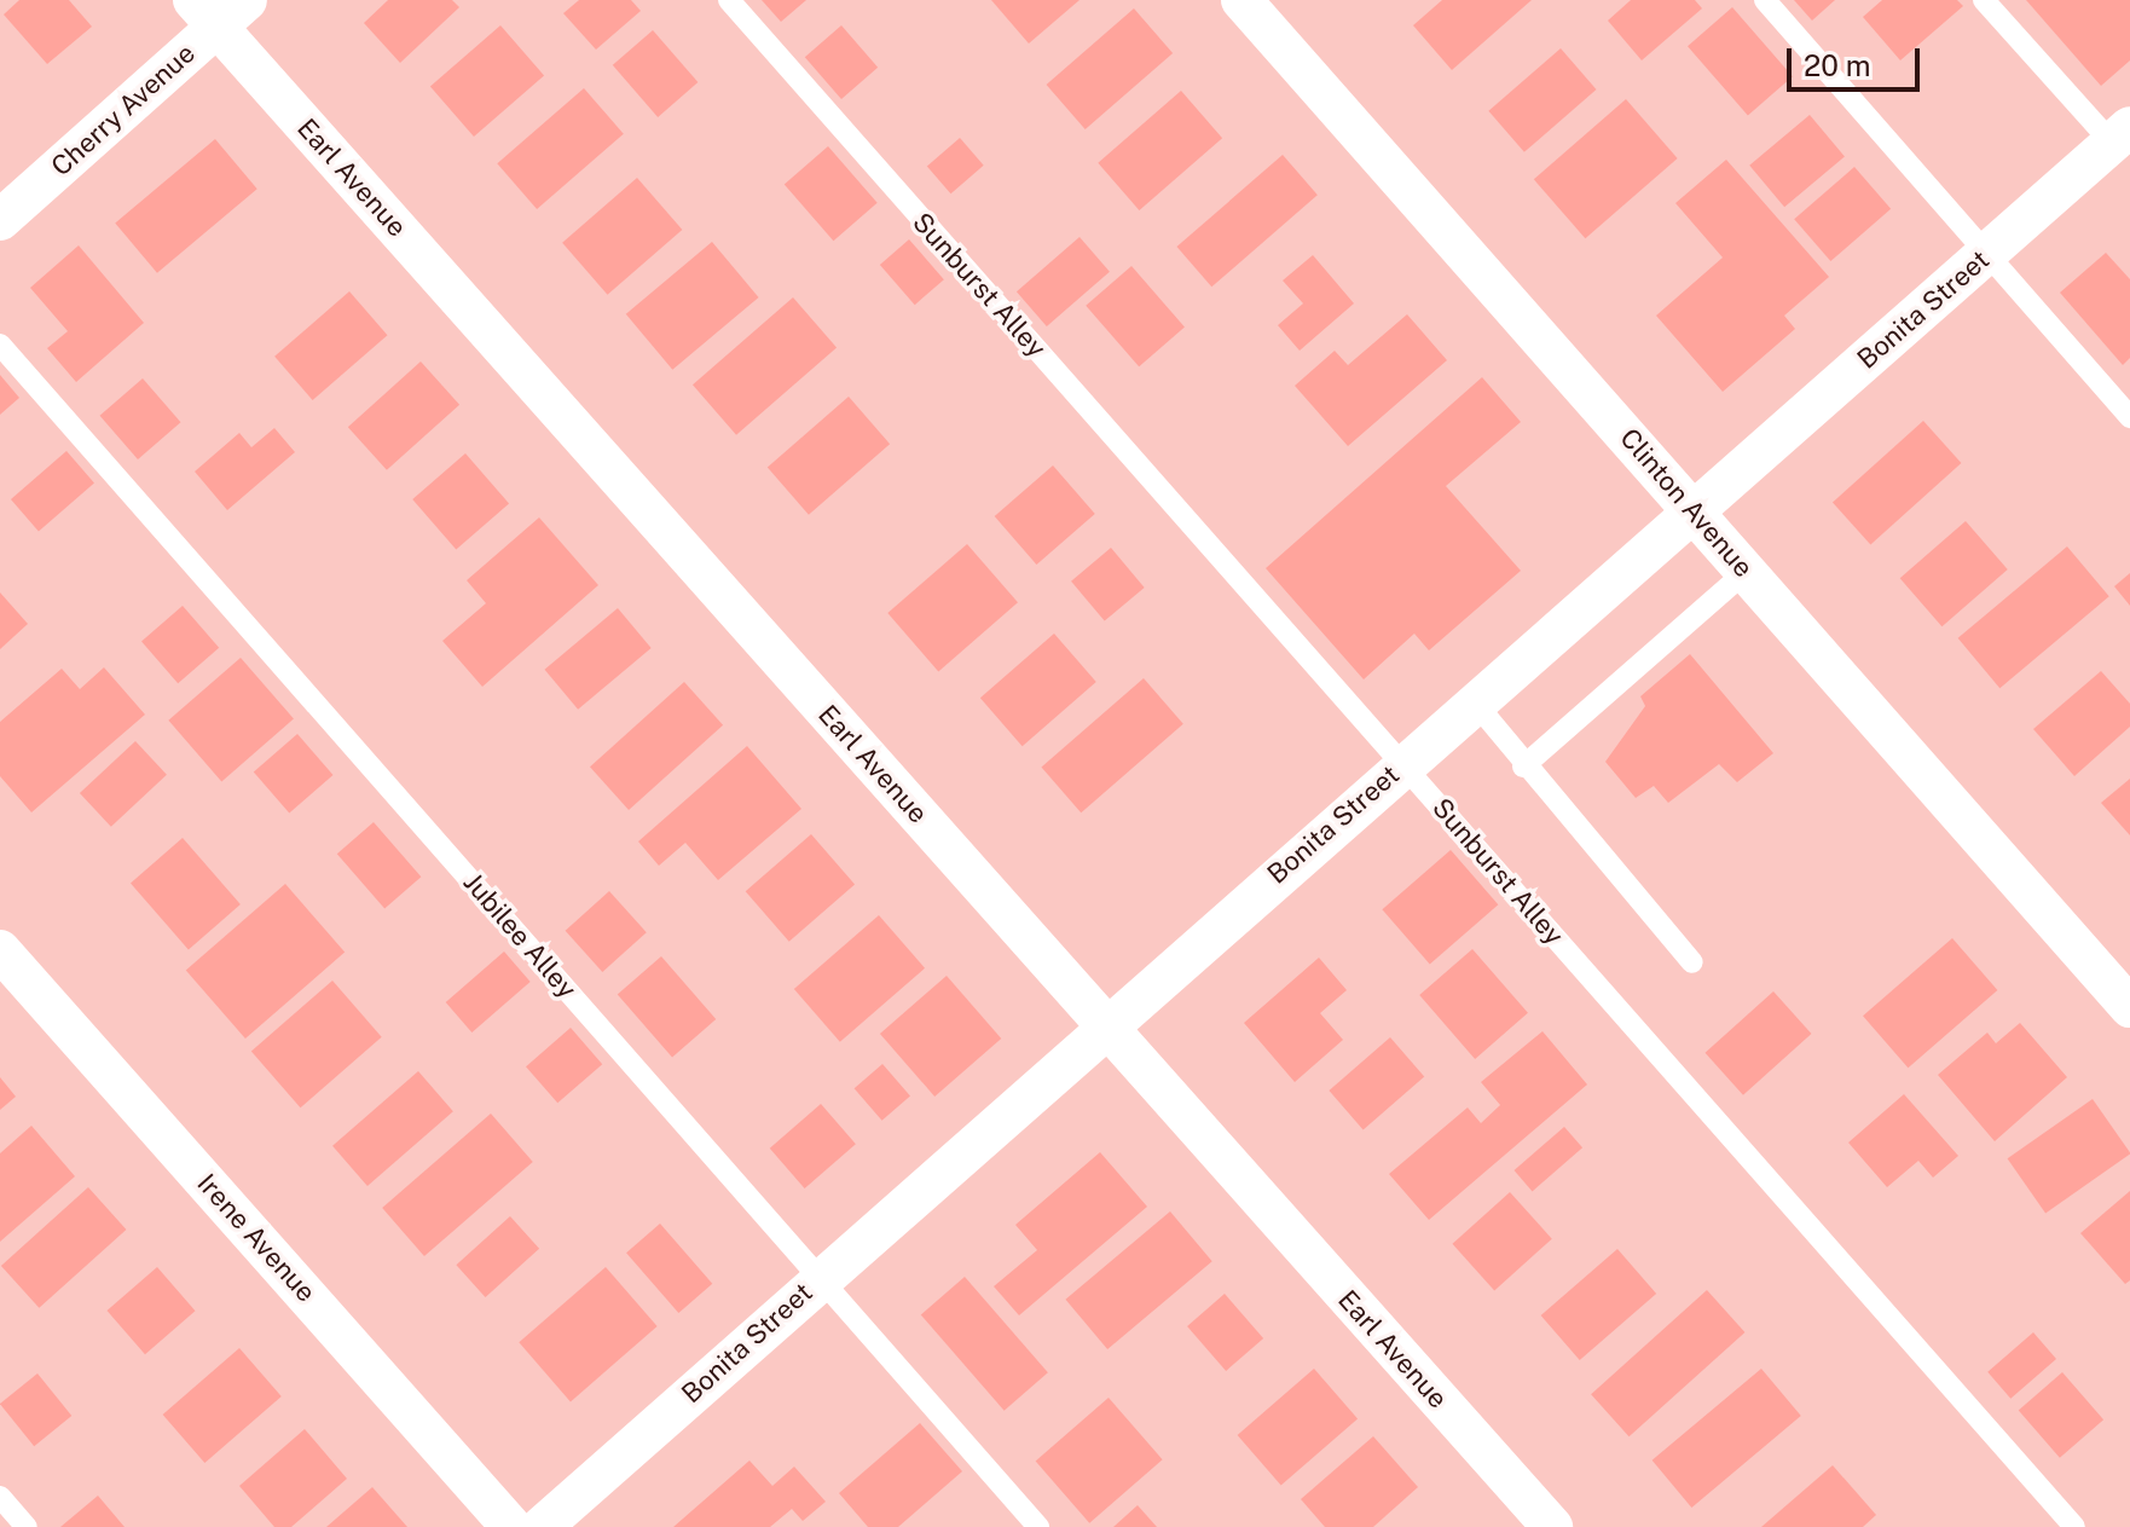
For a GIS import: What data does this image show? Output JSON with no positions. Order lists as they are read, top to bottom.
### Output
{
  "streets": {
    "street": [
      "Cherry Avenue",
      "Earl Avenue",
      "Bonita Street",
      "Clinton Avenue",
      "Irene Avenue"
    ],
    "lane": ["Sunburst Alley", "Jubilee Alley"]
  },
  "crossings": [
    ["Cherry Avenue", "Earl Avenue"],
    ["Earl Avenue", "Bonita Street"],
    ["Sunburst Alley", "Bonita Street"],
    ["Bonita Street", "Clinton Avenue"],
    ["Bonita Street", "Jubilee Alley"]
  ],
  "scale_bar": "20 m"
}
